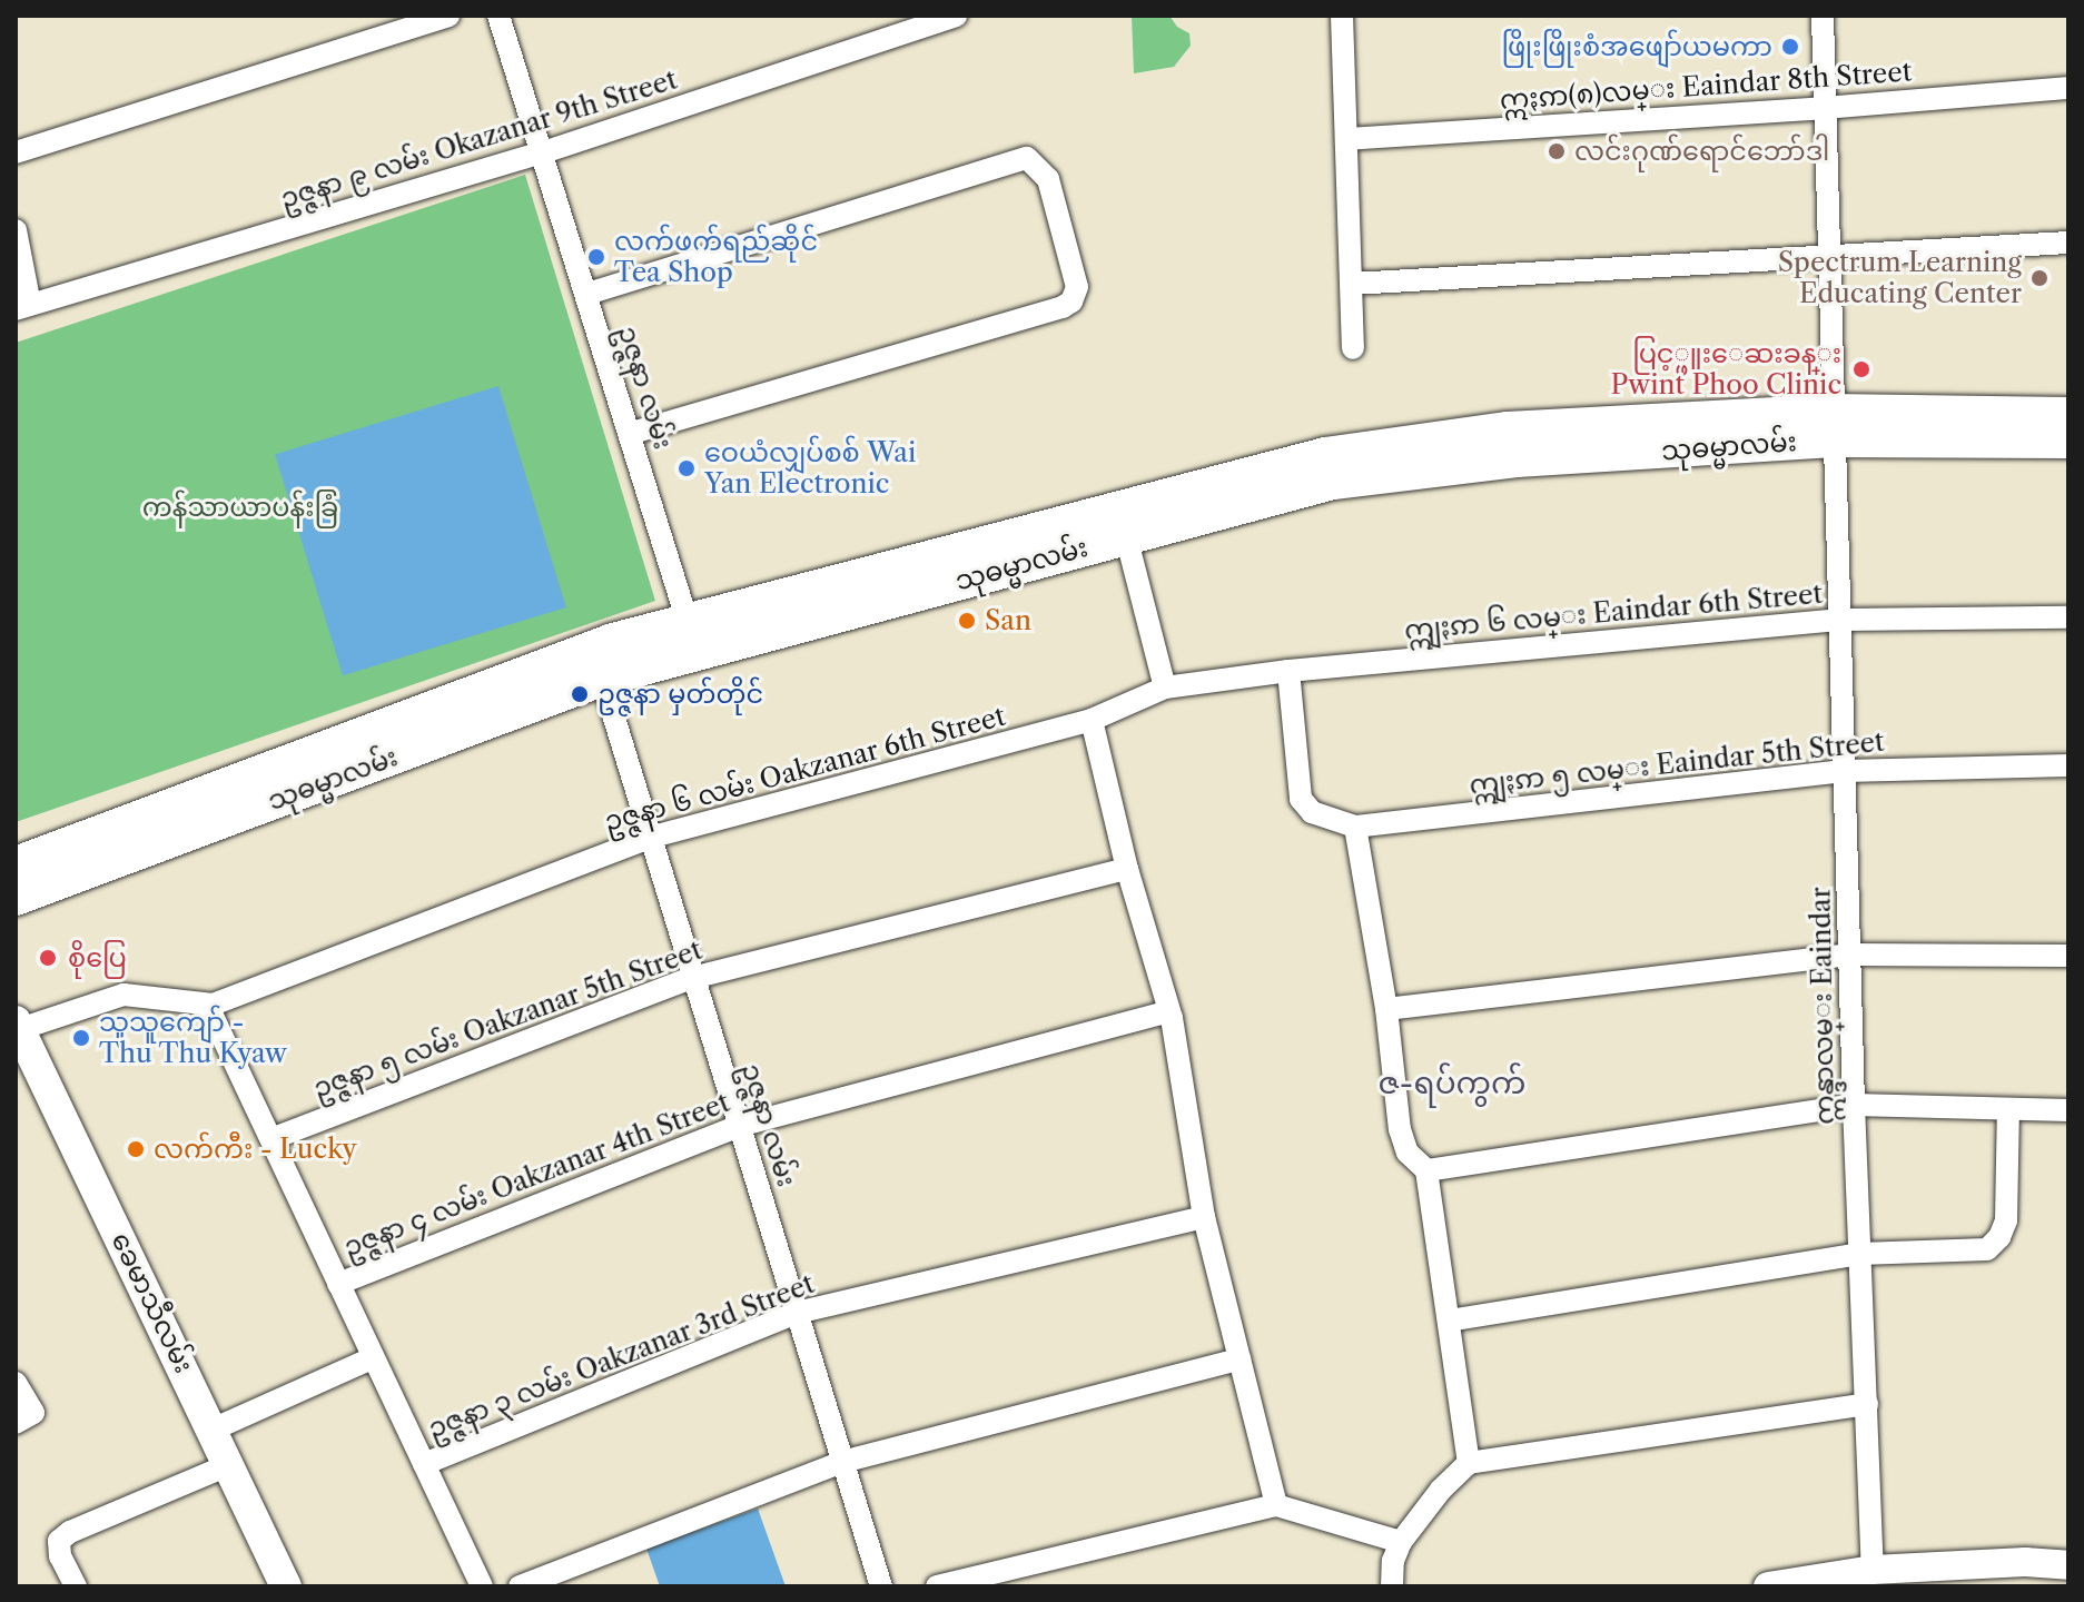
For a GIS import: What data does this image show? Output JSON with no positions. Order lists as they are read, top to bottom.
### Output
{
  "streets": {
    "main road": ["သုဓမ္မာလမ်း", "ခေမာသီလမ်း"],
    "street": [
      "ဣႏၵာ(၈)လမ္း Eaindar 8th Street",
      "ဥဇ္ဇနာ ၉ လမ်း Okazanar 9th Street",
      "ဥဇ္ဇနာ လမ်း",
      "ဣျႏၵာ ၆ လမ္း Eaindar 6th Street",
      "ဣျႏၵာ ၅ လမ္း Eaindar 5th Street",
      "ဥဇ္ဇနာ ၆ လမ်း Oakzanar 6th Street",
      "ဣန္ဒာလမ္း Eaindar",
      "ဥဇ္ဇနာ ၅ လမ်း Oakzanar 5th Street",
      "ဥဇ္ဇနာ ၄ လမ်း Oakzanar 4th Street",
      "ဥဇ္ဇနာ ၃ လမ်း Oakzanar 3rd Street"
    ]
  },
  "crossings": [
    ["ဣႏၵာ(၈)လမ္း Eaindar 8th Street", "ဣန္ဒာလမ္း Eaindar"],
    ["ဥဇ္ဇနာ ၉ လမ်း Okazanar 9th Street", "ဥဇ္ဇနာ လမ်း"],
    ["ဥဇ္ဇနာ လမ်း", "သုဓမ္မာလမ်း"],
    ["ဥဇ္ဇနာ လမ်း", "ဥဇ္ဇနာ ၆ လမ်း Oakzanar 6th Street"],
    ["ဥဇ္ဇနာ လမ်း", "ဥဇ္ဇနာ ၅ လမ်း Oakzanar 5th Street"],
    ["ဥဇ္ဇနာ လမ်း", "ဥဇ္ဇနာ ၄ လမ်း Oakzanar 4th Street"],
    ["ဥဇ္ဇနာ လမ်း", "ဥဇ္ဇနာ ၃ လမ်း Oakzanar 3rd Street"],
    ["သုဓမ္မာလမ်း", "ဣန္ဒာလမ္း Eaindar"],
    ["ဣျႏၵာ ၆ လမ္း Eaindar 6th Street", "ဣျႏၵာ ၅ လမ္း Eaindar 5th Street"],
    ["ဣျႏၵာ ၆ လမ္း Eaindar 6th Street", "ဥဇ္ဇနာ ၆ လမ်း Oakzanar 6th Street"],
    ["ဣျႏၵာ ၆ လမ္း Eaindar 6th Street", "ဣန္ဒာလမ္း Eaindar"],
    ["ဣျႏၵာ ၅ လမ္း Eaindar 5th Street", "ဣန္ဒာလမ္း Eaindar"]
  ],
  "districts": ["ဇ-ရပ်ကွက်"],
  "parks": ["ကန်သာယာပန်းခြံ"],
  "places": [
    "ဖြိုးဖြိုးစံအဖျော်ယမကာ",
    "လင်းဂုဏ်ရောင်ဘော်ဒါ",
    "လက်ဖက်ရည်ဆိုင် Tea Shop",
    "Spectrum Learning Educating Center",
    "ပြင့္ဖူးေဆးခန္း Pwint Phoo Clinic",
    "ဝေယံလျှပ်စစ် Wai Yan Electronic",
    "San",
    "ဥဇ္ဇနာ မှတ်တိုင်",
    "စိုပြေ",
    "သူသူကျော် - Thu Thu Kyaw",
    "လက်ကီး - Lucky"
  ]
}
